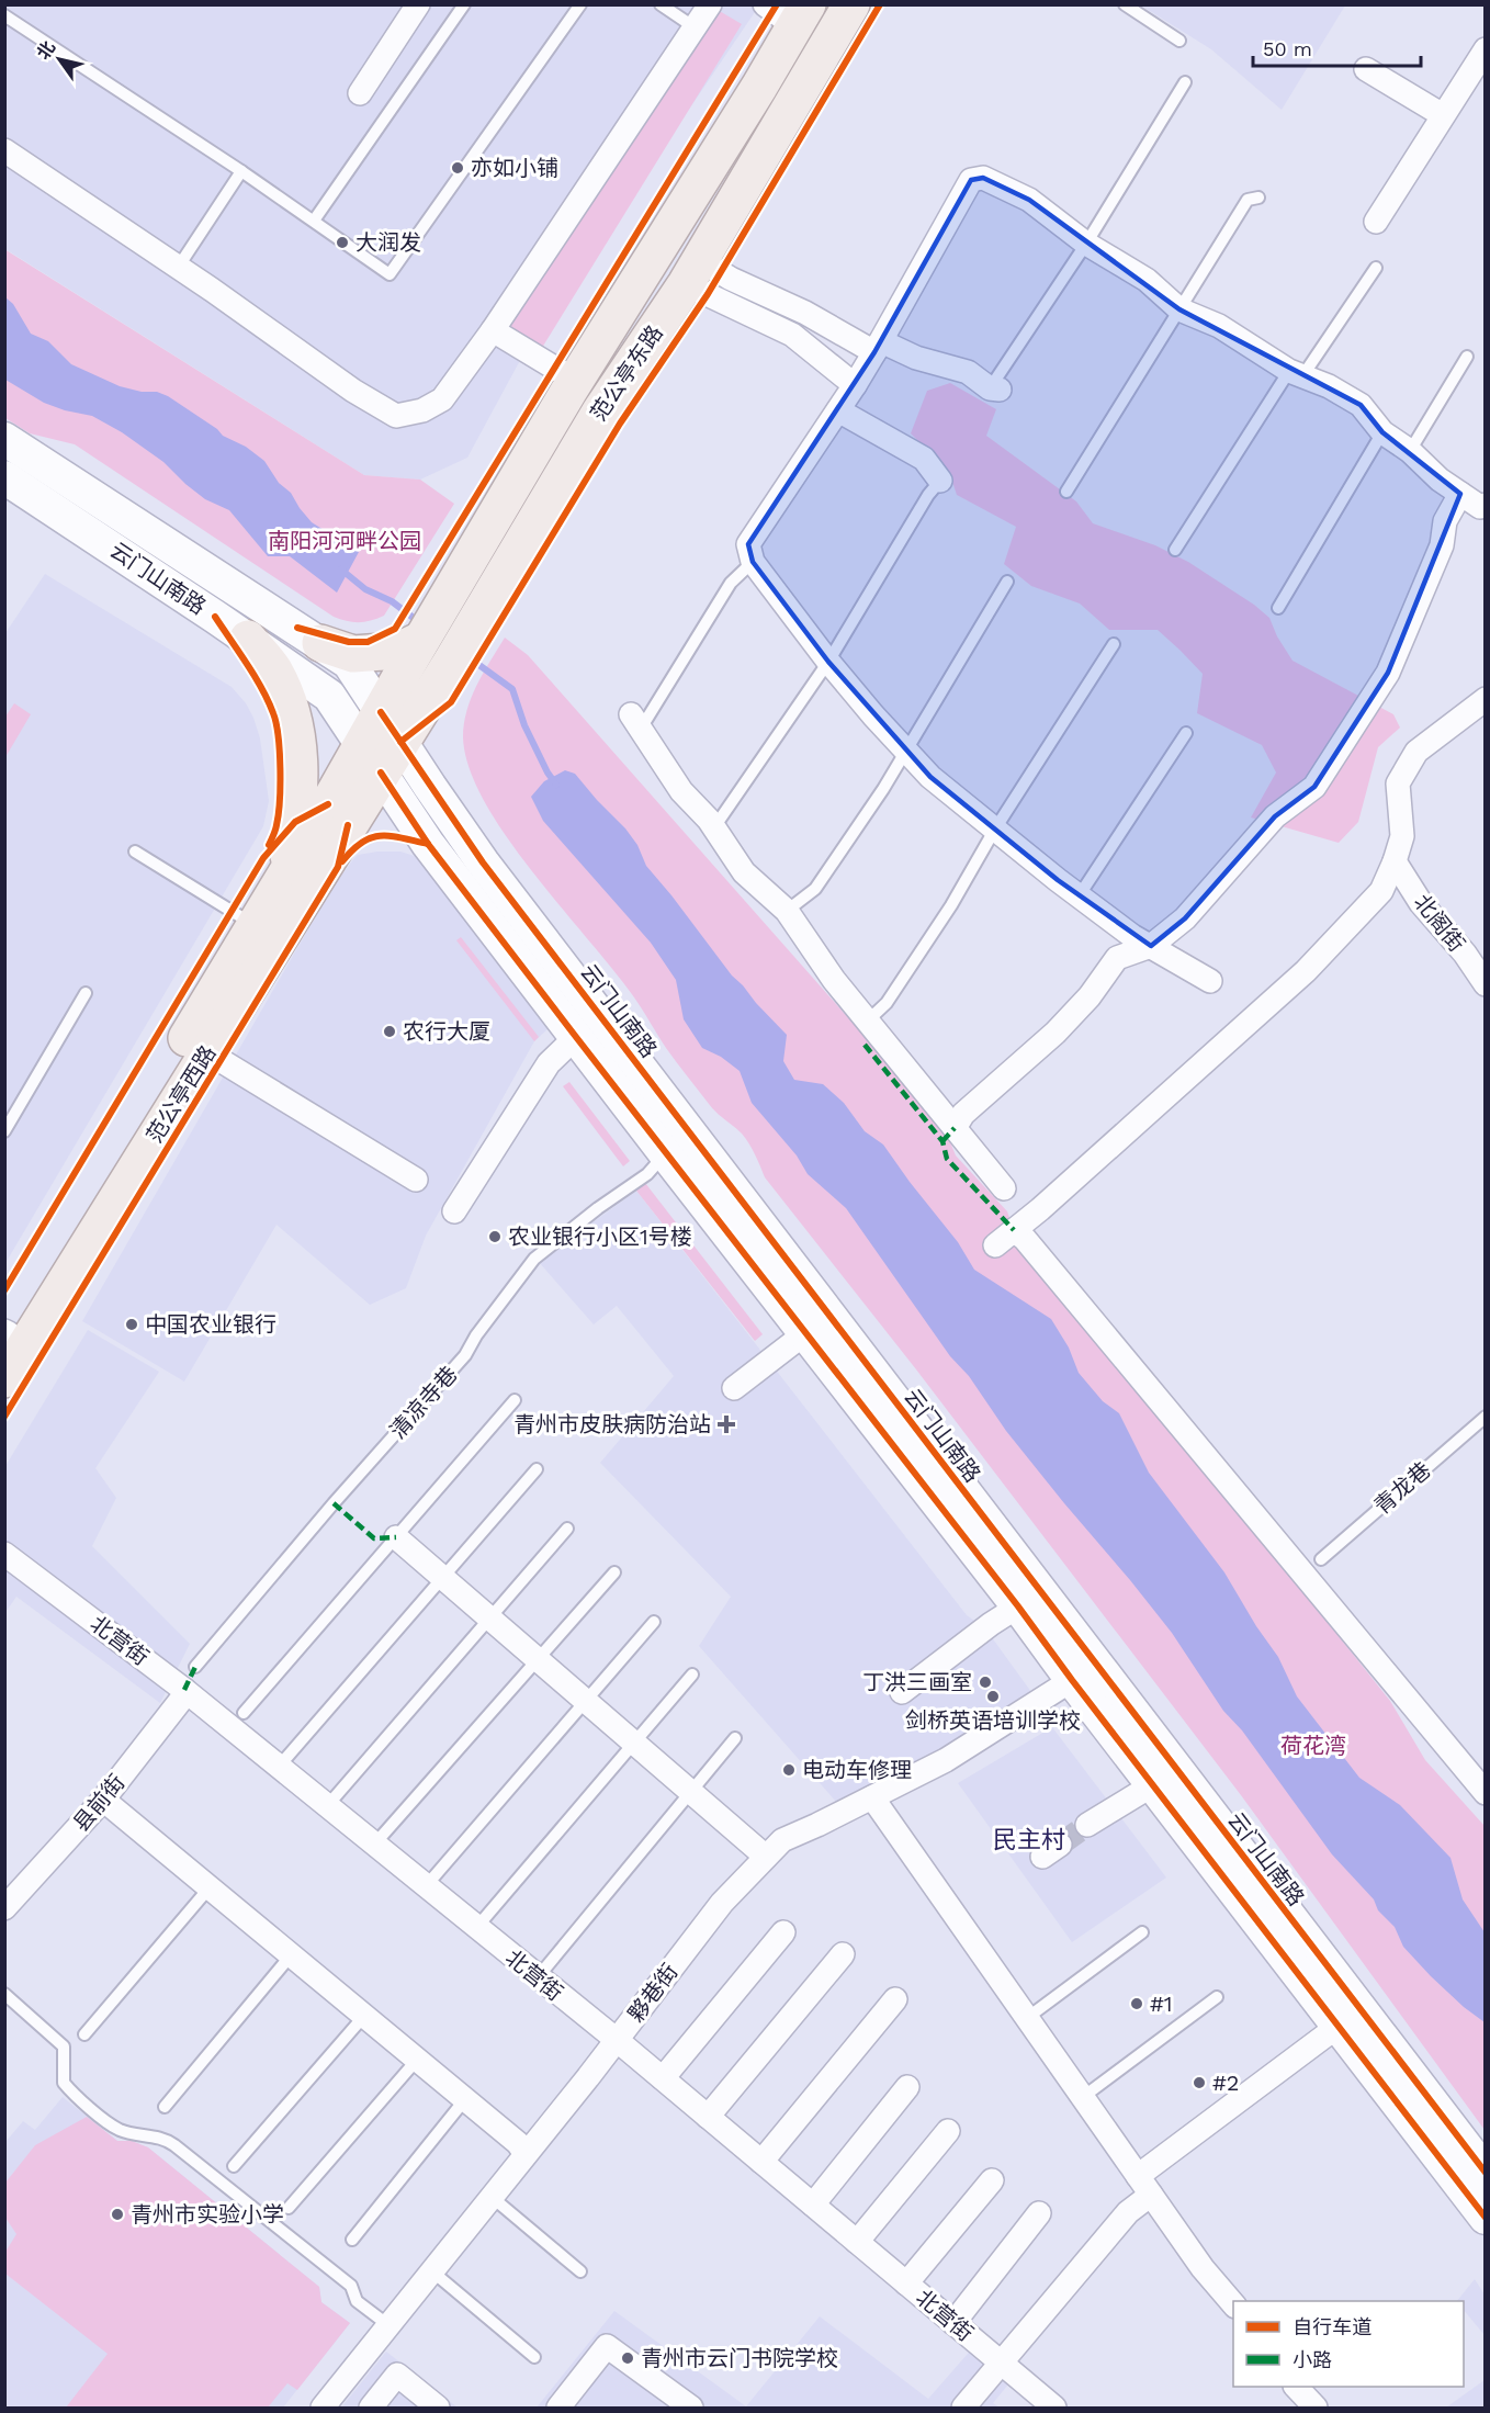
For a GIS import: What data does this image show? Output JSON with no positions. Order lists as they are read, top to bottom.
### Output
{
  "streets": {
    "main road": ["范公亭东路", "云门山南路", "范公亭西路"],
    "street": [
      "北阁街",
      "北营街",
      "县前街",
      "夥巷街"
    ],
    "lane": ["清凉寺巷", "青龙巷"]
  },
  "crossings": [
    ["范公亭东路", "云门山南路"],
    ["范公亭东路", "范公亭西路"],
    ["云门山南路", "范公亭西路"],
    ["云门山南路", "清凉寺巷"],
    ["云门山南路", "夥巷街"],
    ["北营街", "县前街"],
    ["北营街", "夥巷街"]
  ],
  "districts": ["民主村"],
  "parks": ["南阳河河畔公园", "荷花湾"],
  "places": {
    "other": [
      "亦如小铺",
      "大润发",
      "农行大厦",
      "农业银行小区1号楼",
      "中国农业银行",
      "丁洪三画室",
      "剑桥英语培训学校",
      "电动车修理",
      "#1",
      "#2",
      "青州市实验小学",
      "青州市云门书院学校"
    ],
    "health": ["青州市皮肤病防治站"]
  },
  "legend": ["自行车道", "小路"],
  "scale_bar": "50 m",
  "north": "top left"
}
